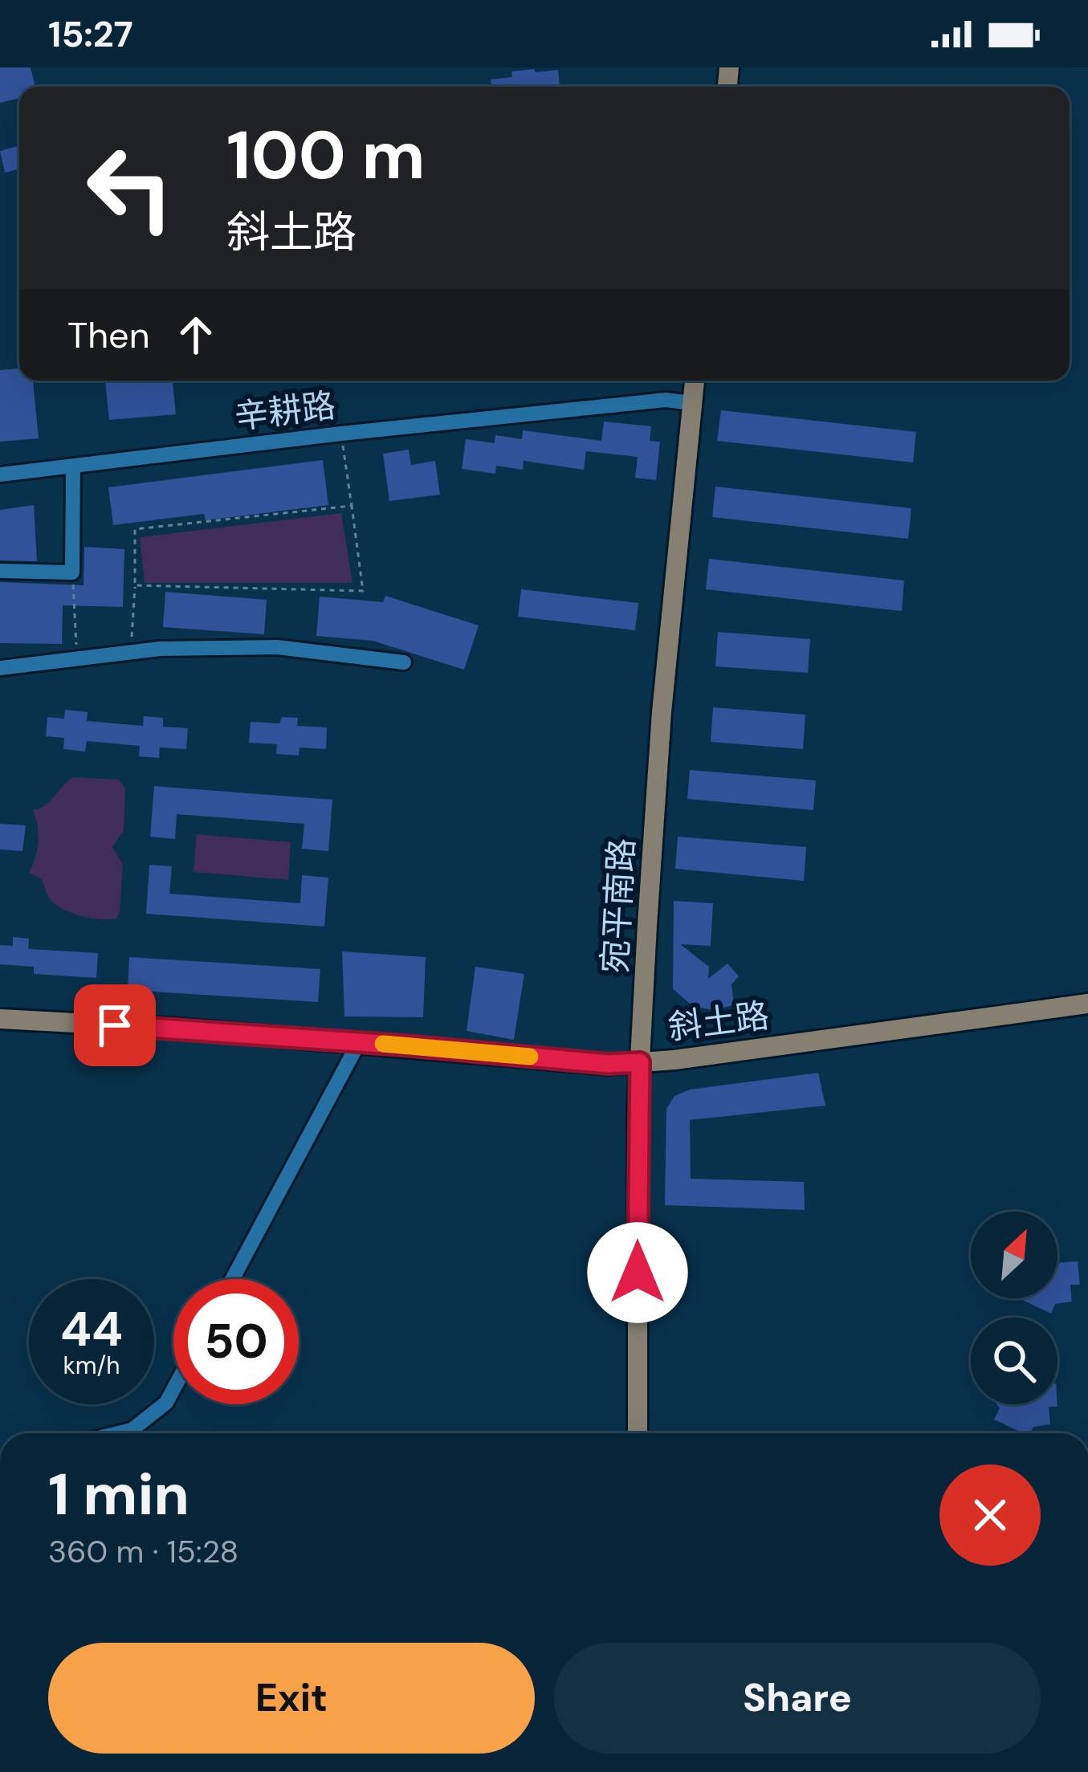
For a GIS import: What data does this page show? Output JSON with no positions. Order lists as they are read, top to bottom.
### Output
{
  "streets": {
    "main road": ["宛平南路", "斜土路"],
    "street": ["辛耕路"]
  },
  "crossings": [
    ["辛耕路", "宛平南路"],
    ["宛平南路", "斜土路"]
  ],
  "north": "top right",
  "page": {
    "status": "15:27",
    "turn": ["100 m", "斜土路"],
    "then": "Then",
    "speed": "44 km/h",
    "limit": "50",
    "heading": ["1 min", "360 m · 15:28"],
    "buttons": ["Exit", "Share"]
  }
}
